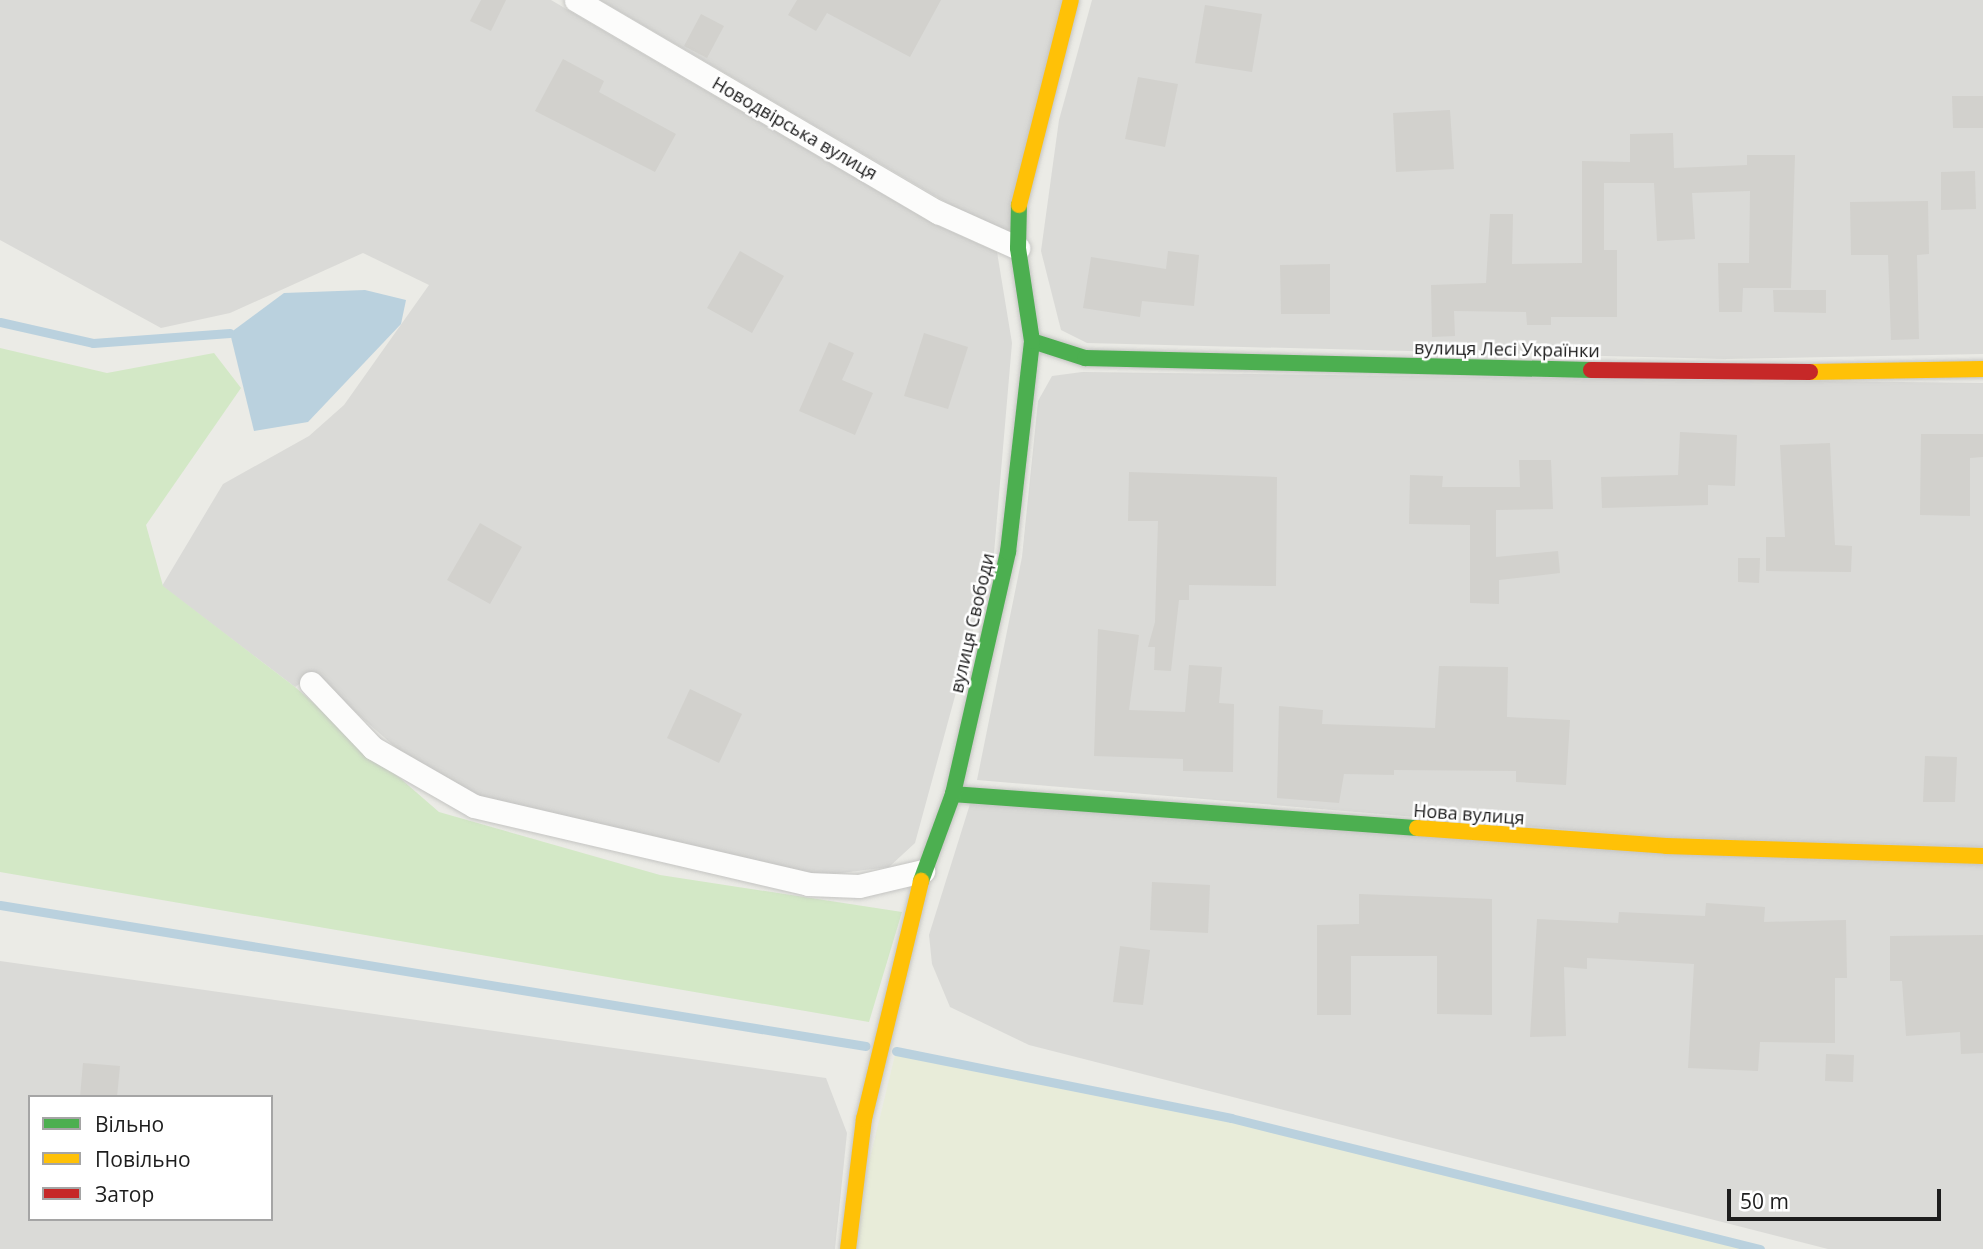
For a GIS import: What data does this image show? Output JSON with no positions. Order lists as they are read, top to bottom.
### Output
{
  "streets": {
    "street": [
      "Новодвірська вулиця",
      "вулиця Лесі Українки",
      "вулиця Свободи",
      "Нова вулиця"
    ]
  },
  "crossings": [
    ["Новодвірська вулиця", "вулиця Свободи"],
    ["вулиця Лесі Українки", "вулиця Свободи"],
    ["вулиця Свободи", "Нова вулиця"]
  ],
  "legend": ["Вільно", "Повільно", "Затор"],
  "scale_bar": "50 m"
}
